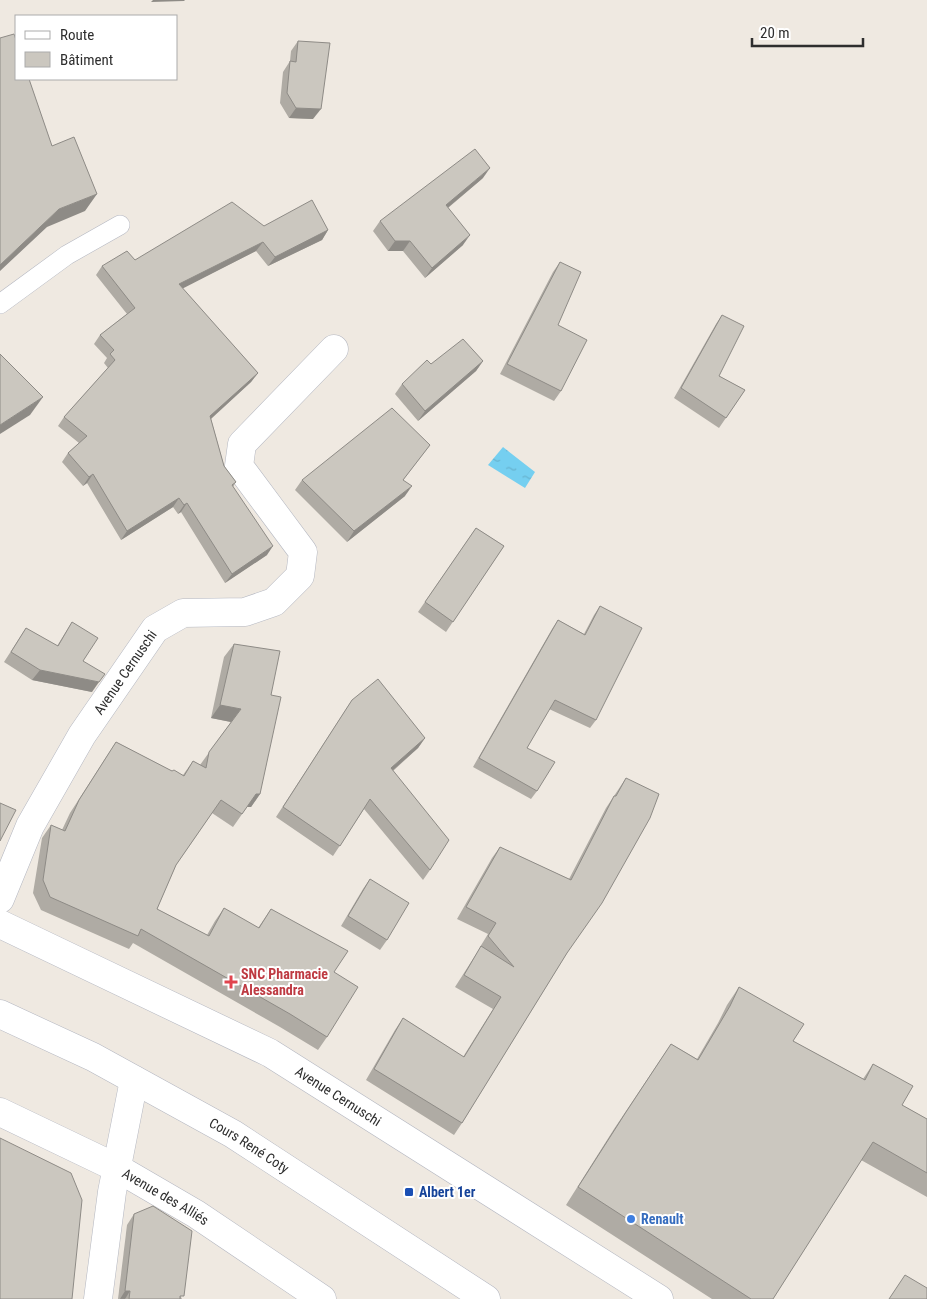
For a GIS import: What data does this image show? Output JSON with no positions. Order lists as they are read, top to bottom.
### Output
{
  "streets": {
    "street": ["Avenue Cernuschi", "Cours René Coty", "Avenue des Alliés"]
  },
  "places": {
    "health": ["SNC Pharmacie Alessandra"],
    "transit": ["Albert 1er"],
    "other": ["Renault"]
  },
  "legend": ["Route", "Bâtiment"],
  "scale_bar": "20 m"
}
